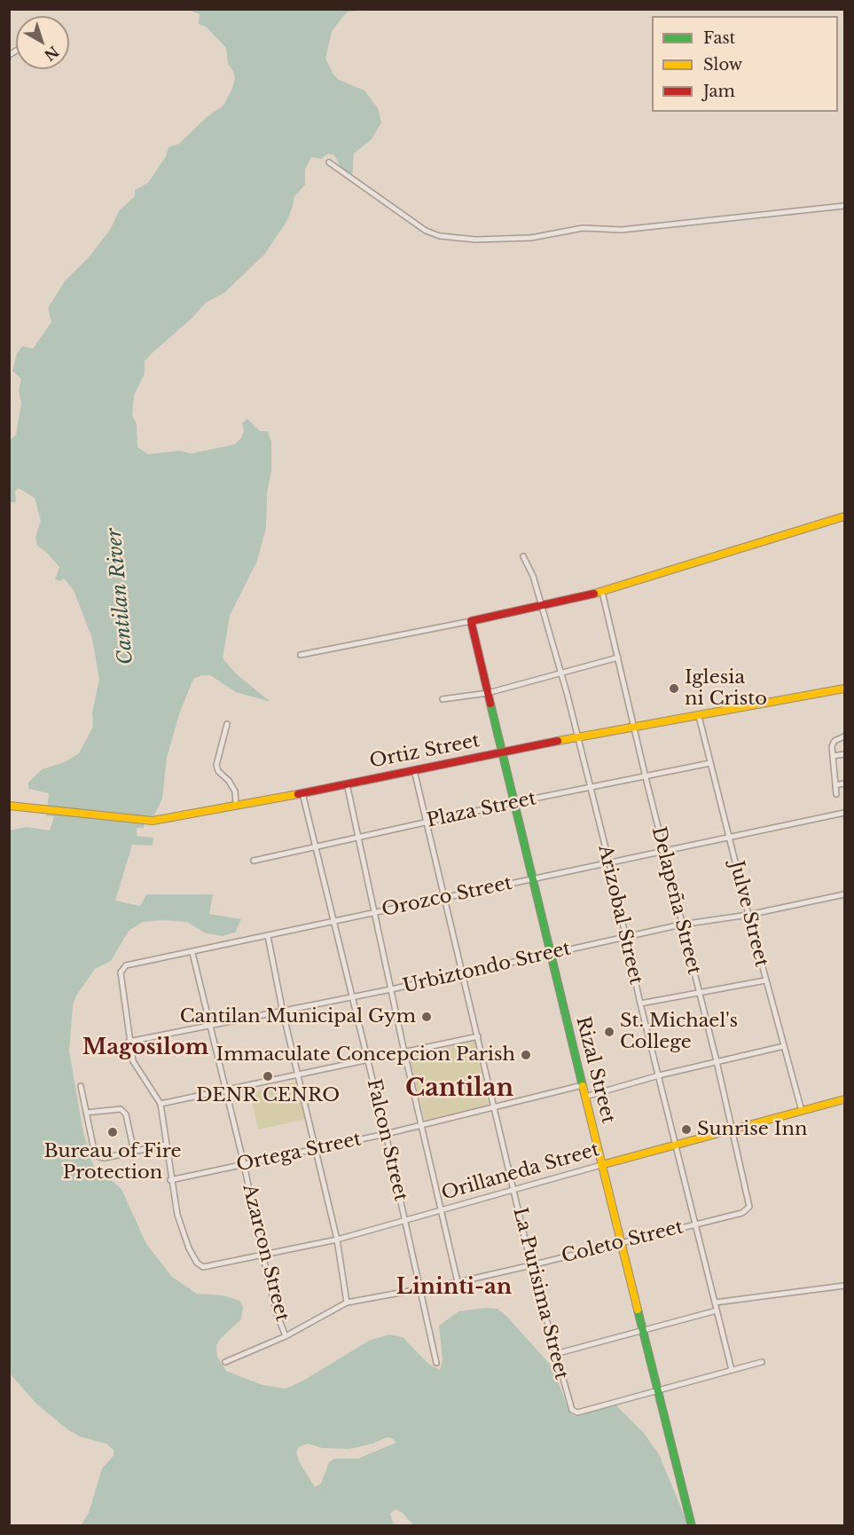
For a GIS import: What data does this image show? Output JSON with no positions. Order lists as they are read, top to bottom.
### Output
{
  "streets": {
    "street": [
      "Ortiz Street",
      "Plaza Street",
      "Orozco Street",
      "Delapeña Street",
      "Julve Street",
      "Arizobal Street",
      "Urbiztondo Street",
      "Rizal Street",
      "Falcon Street",
      "Ortega Street",
      "Orillaneda Street",
      "Coleto Street",
      "Azarcon Street",
      "La Purisima Street"
    ]
  },
  "crossings": [
    ["Ortiz Street", "Delapeña Street"],
    ["Ortiz Street", "Julve Street"],
    ["Ortiz Street", "Arizobal Street"],
    ["Ortiz Street", "Rizal Street"],
    ["Ortiz Street", "Falcon Street"],
    ["Ortiz Street", "La Purisima Street"],
    ["Plaza Street", "Delapeña Street"],
    ["Plaza Street", "Julve Street"],
    ["Plaza Street", "Arizobal Street"],
    ["Plaza Street", "Rizal Street"],
    ["Plaza Street", "Falcon Street"],
    ["Plaza Street", "La Purisima Street"],
    ["Orozco Street", "Delapeña Street"],
    ["Orozco Street", "Julve Street"],
    ["Orozco Street", "Arizobal Street"],
    ["Orozco Street", "Urbiztondo Street"],
    ["Orozco Street", "Rizal Street"],
    ["Orozco Street", "Falcon Street"],
    ["Orozco Street", "Azarcon Street"],
    ["Orozco Street", "La Purisima Street"],
    ["Delapeña Street", "Urbiztondo Street"],
    ["Delapeña Street", "Orillaneda Street"],
    ["Delapeña Street", "Coleto Street"],
    ["Julve Street", "Urbiztondo Street"],
    ["Julve Street", "Orillaneda Street"],
    ["Arizobal Street", "Urbiztondo Street"],
    ["Arizobal Street", "Orillaneda Street"],
    ["Arizobal Street", "Coleto Street"],
    ["Urbiztondo Street", "Rizal Street"],
    ["Urbiztondo Street", "Falcon Street"],
    ["Urbiztondo Street", "Azarcon Street"],
    ["Urbiztondo Street", "La Purisima Street"],
    ["Rizal Street", "Ortega Street"],
    ["Rizal Street", "Orillaneda Street"],
    ["Rizal Street", "Coleto Street"],
    ["Rizal Street", "La Purisima Street"],
    ["Falcon Street", "Ortega Street"],
    ["Falcon Street", "Orillaneda Street"],
    ["Falcon Street", "Coleto Street"],
    ["Ortega Street", "Orillaneda Street"],
    ["Ortega Street", "Azarcon Street"],
    ["Ortega Street", "La Purisima Street"],
    ["Orillaneda Street", "Azarcon Street"],
    ["Orillaneda Street", "La Purisima Street"],
    ["Coleto Street", "Azarcon Street"],
    ["Coleto Street", "La Purisima Street"]
  ],
  "districts": ["Magosilom", "Cantilan", "Lininti-an"],
  "water": ["Cantilan River"],
  "places": [
    "Iglesia ni Cristo",
    "Cantilan Municipal Gym",
    "St. Michael's College",
    "Immaculate Concepcion Parish",
    "DENR CENRO",
    "Sunrise Inn",
    "Bureau of Fire Protection"
  ],
  "legend": ["Fast", "Slow", "Jam"],
  "north": "bottom right"
}
